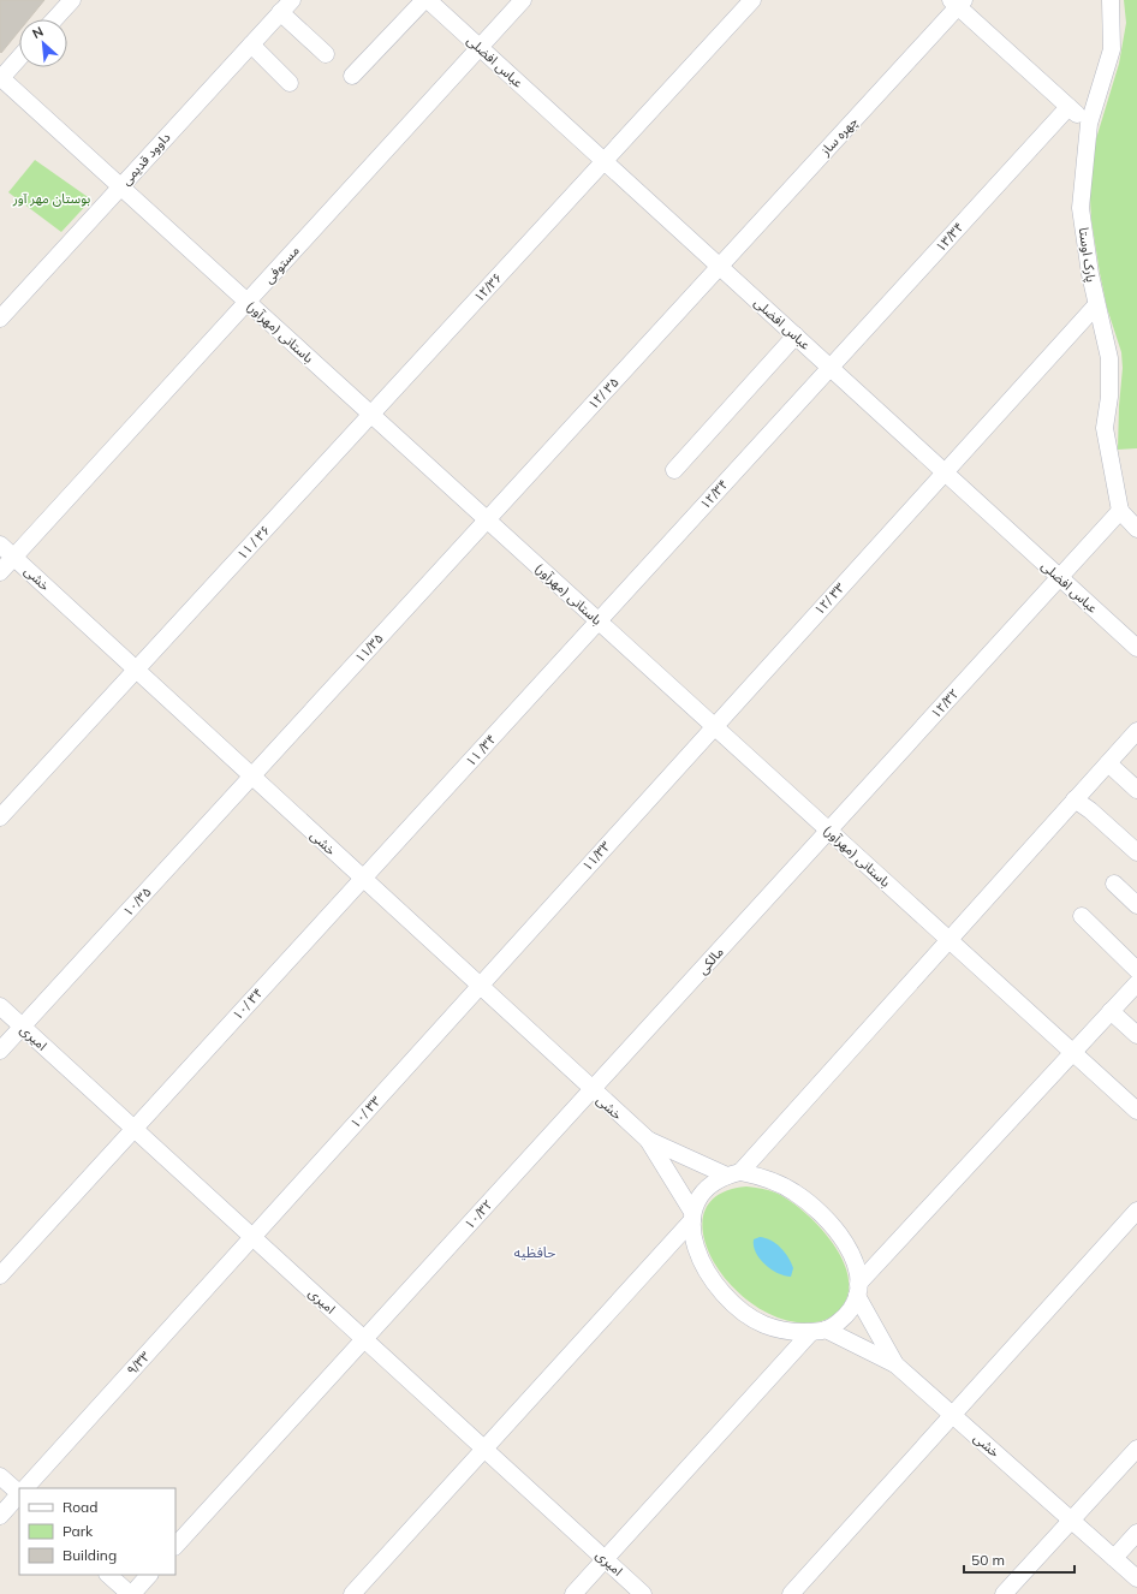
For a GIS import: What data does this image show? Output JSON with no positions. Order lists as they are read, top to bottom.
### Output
{
  "streets": {
    "street": [
      "عباس افضلی",
      "چهره ساز",
      "داوود قدیمی",
      "۱۳/۳۴",
      "پارک اوستا",
      "مستوفی",
      "۱۲/۳۶",
      "باستانی (مهرآور)",
      "۱۲/ ۳۵",
      "۱۲/۳۴",
      "۱۱ / ۳۶",
      "خشی",
      "۱۲/ ۳۳",
      "۱۱/۳۵",
      "۱۲/۳۲",
      "۱۱ /۳۴",
      "۱۱/۳۳",
      "۱۰/۳۵",
      "مالکی",
      "۱۰/ ۳۴",
      "امیری",
      "۱۰/ ۳۳",
      "۱۰/۳۲",
      "۹/۳۳"
    ]
  },
  "crossings": [
    ["عباس افضلی", "چهره ساز"],
    ["عباس افضلی", "۱۳/۳۴"],
    ["عباس افضلی", "مستوفی"],
    ["عباس افضلی", "۱۲/۳۶"],
    ["عباس افضلی", "۱۲/ ۳۵"],
    ["عباس افضلی", "۱۲/۳۴"],
    ["عباس افضلی", "۱۲/ ۳۳"],
    ["عباس افضلی", "۱۲/۳۲"],
    ["چهره ساز", "۱۲/ ۳۵"],
    ["داوود قدیمی", "باستانی (مهرآور)"],
    ["۱۳/۳۴", "۱۲/۳۴"],
    ["پارک اوستا", "۱۲/ ۳۳"],
    ["پارک اوستا", "۱۲/۳۲"],
    ["مستوفی", "باستانی (مهرآور)"],
    ["مستوفی", "خشی"],
    ["۱۲/۳۶", "باستانی (مهرآور)"],
    ["۱۲/۳۶", "۱۱ / ۳۶"],
    ["باستانی (مهرآور)", "۱۲/ ۳۵"],
    ["باستانی (مهرآور)", "۱۲/۳۴"],
    ["باستانی (مهرآور)", "۱۱ / ۳۶"],
    ["باستانی (مهرآور)", "۱۲/ ۳۳"],
    ["باستانی (مهرآور)", "۱۱/۳۵"],
    ["باستانی (مهرآور)", "۱۲/۳۲"],
    ["باستانی (مهرآور)", "۱۱ /۳۴"],
    ["باستانی (مهرآور)", "۱۱/۳۳"],
    ["باستانی (مهرآور)", "مالکی"],
    ["۱۲/ ۳۵", "۱۱/۳۵"],
    ["۱۲/۳۴", "۱۱ /۳۴"],
    ["۱۱ / ۳۶", "خشی"],
    ["خشی", "۱۱/۳۵"],
    ["خشی", "۱۱ /۳۴"],
    ["خشی", "۱۱/۳۳"],
    ["خشی", "۱۰/۳۵"],
    ["خشی", "مالکی"],
    ["خشی", "۱۰/ ۳۴"],
    ["خشی", "۱۰/ ۳۳"],
    ["خشی", "۱۰/۳۲"],
    ["۱۲/ ۳۳", "۱۱/۳۳"],
    ["۱۱/۳۵", "۱۰/۳۵"],
    ["۱۲/۳۲", "مالکی"],
    ["۱۱ /۳۴", "۱۰/ ۳۴"],
    ["۱۱/۳۳", "۱۰/ ۳۳"],
    ["۱۰/۳۵", "امیری"],
    ["مالکی", "۱۰/۳۲"],
    ["۱۰/ ۳۴", "امیری"],
    ["امیری", "۱۰/ ۳۳"],
    ["امیری", "۱۰/۳۲"],
    ["امیری", "۹/۳۳"],
    ["۱۰/ ۳۳", "۹/۳۳"]
  ],
  "districts": ["حافظیه"],
  "parks": ["بوستان مهر آور"],
  "legend": ["Road", "Park", "Building"],
  "scale_bar": "50 m",
  "north": "top left"
}
